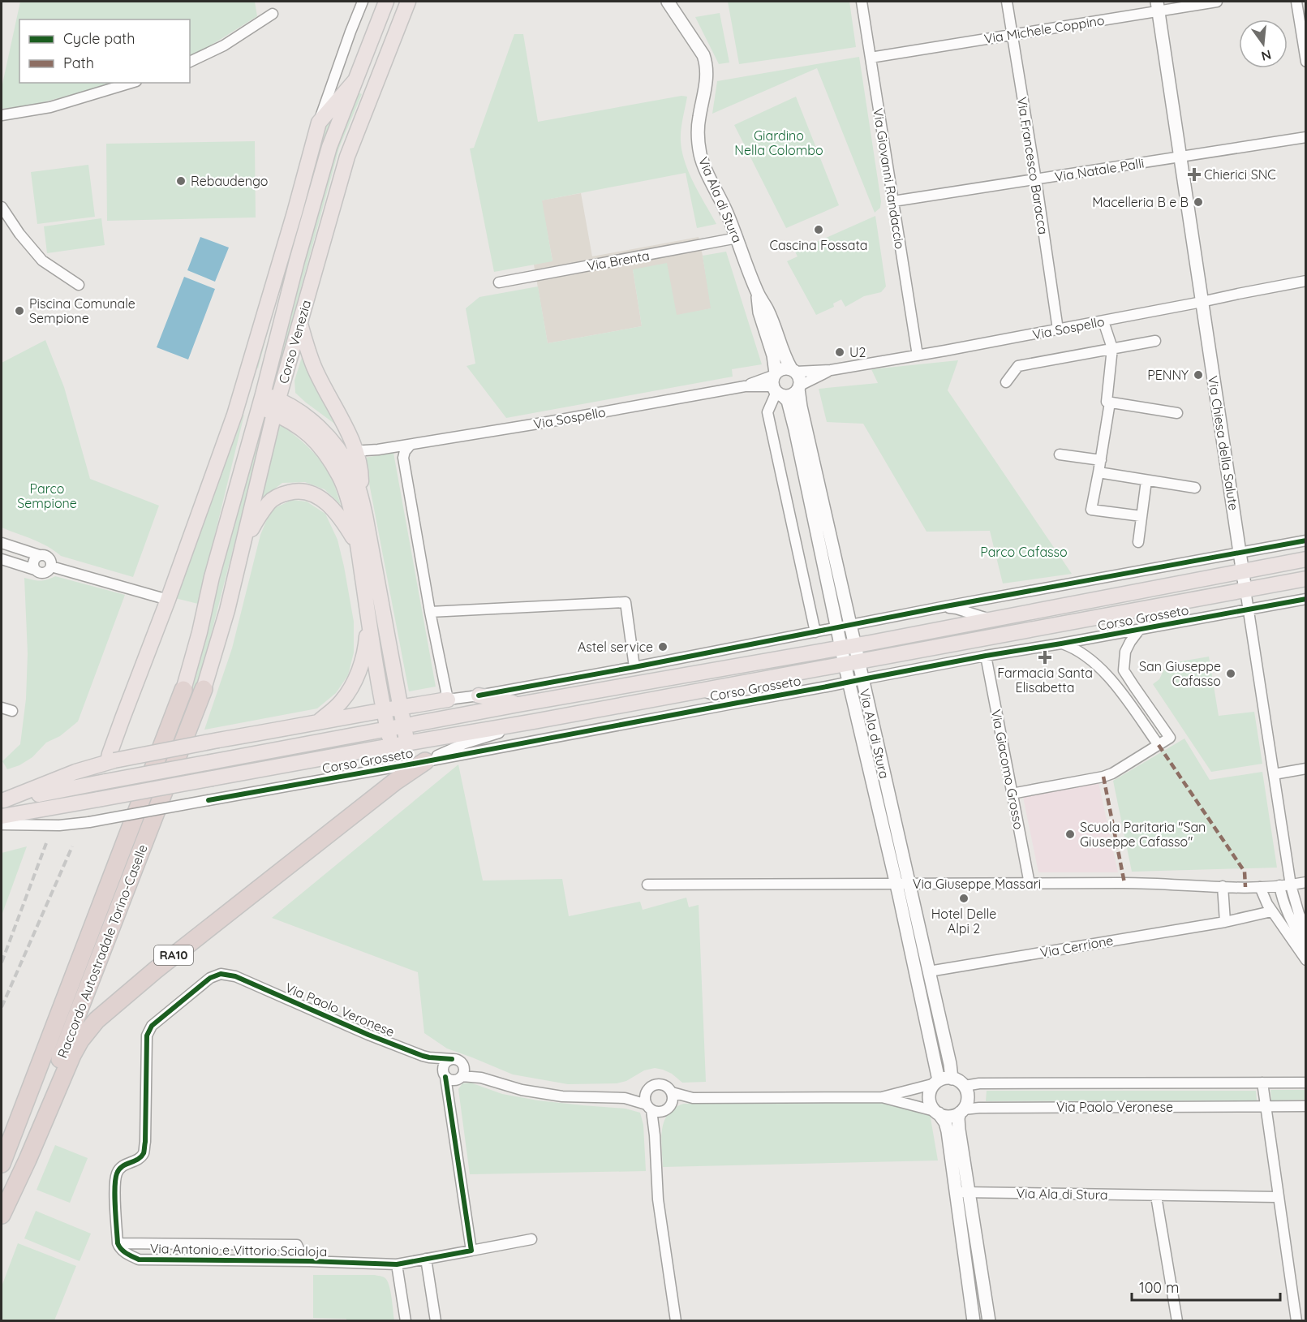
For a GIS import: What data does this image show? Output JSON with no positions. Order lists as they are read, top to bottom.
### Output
{
  "streets": {
    "highway": ["Raccordo Autostradale Torino-Caselle", "RA10"],
    "main road": ["Corso Venezia", "Corso Grosseto"],
    "street": [
      "Via Michele Coppino",
      "Via Francesco Baracca",
      "Via Natale Palli",
      "Via Giovanni Randaccio",
      "Via Ala di Stura",
      "Via Brenta",
      "Via Sospello",
      "Via Chiesa della Salute",
      "Via Giacomo Grosso",
      "Via Giuseppe Massari",
      "Via Cerrione",
      "Via Paolo Veronese",
      "Via Antonio e Vittorio Scialoja"
    ]
  },
  "crossings": [
    ["Via Michele Coppino", "Via Francesco Baracca"],
    ["Via Michele Coppino", "Via Giovanni Randaccio"],
    ["Via Michele Coppino", "Via Chiesa della Salute"],
    ["Via Francesco Baracca", "Via Natale Palli"],
    ["Via Francesco Baracca", "Via Sospello"],
    ["Via Natale Palli", "Via Giovanni Randaccio"],
    ["Via Natale Palli", "Via Chiesa della Salute"],
    ["Via Giovanni Randaccio", "Via Sospello"],
    ["Via Ala di Stura", "Via Brenta"],
    ["Via Ala di Stura", "Via Sospello"],
    ["Via Ala di Stura", "Corso Grosseto"],
    ["Via Ala di Stura", "Via Giuseppe Massari"],
    ["Via Ala di Stura", "Via Cerrione"],
    ["Via Ala di Stura", "Via Paolo Veronese"],
    ["Via Sospello", "Via Chiesa della Salute"],
    ["Corso Venezia", "Raccordo Autostradale Torino-Caselle"],
    ["Via Chiesa della Salute", "Corso Grosseto"],
    ["Via Chiesa della Salute", "Via Giuseppe Massari"],
    ["Corso Grosseto", "Via Giacomo Grosso"],
    ["Corso Grosseto", "RA10"],
    ["Via Giacomo Grosso", "Via Giuseppe Massari"],
    ["Raccordo Autostradale Torino-Caselle", "RA10"],
    ["Via Paolo Veronese", "Via Antonio e Vittorio Scialoja"]
  ],
  "parks": ["Giardino Nella Colombo", "Parco Sempione", "Parco Cafasso"],
  "places": {
    "health": ["Chierici SNC", "Farmacia Santa Elisabetta"],
    "other": [
      "Rebaudengo",
      "Macelleria B e B",
      "Cascina Fossata",
      "Piscina Comunale Sempione",
      "U2",
      "PENNY",
      "Astel service",
      "San Giuseppe Cafasso",
      "Scuola Paritaria \"San Giuseppe Cafasso\"",
      "Hotel Delle Alpi 2"
    ]
  },
  "legend": ["Cycle path", "Path"],
  "scale_bar": "100 m",
  "north": "bottom"
}
